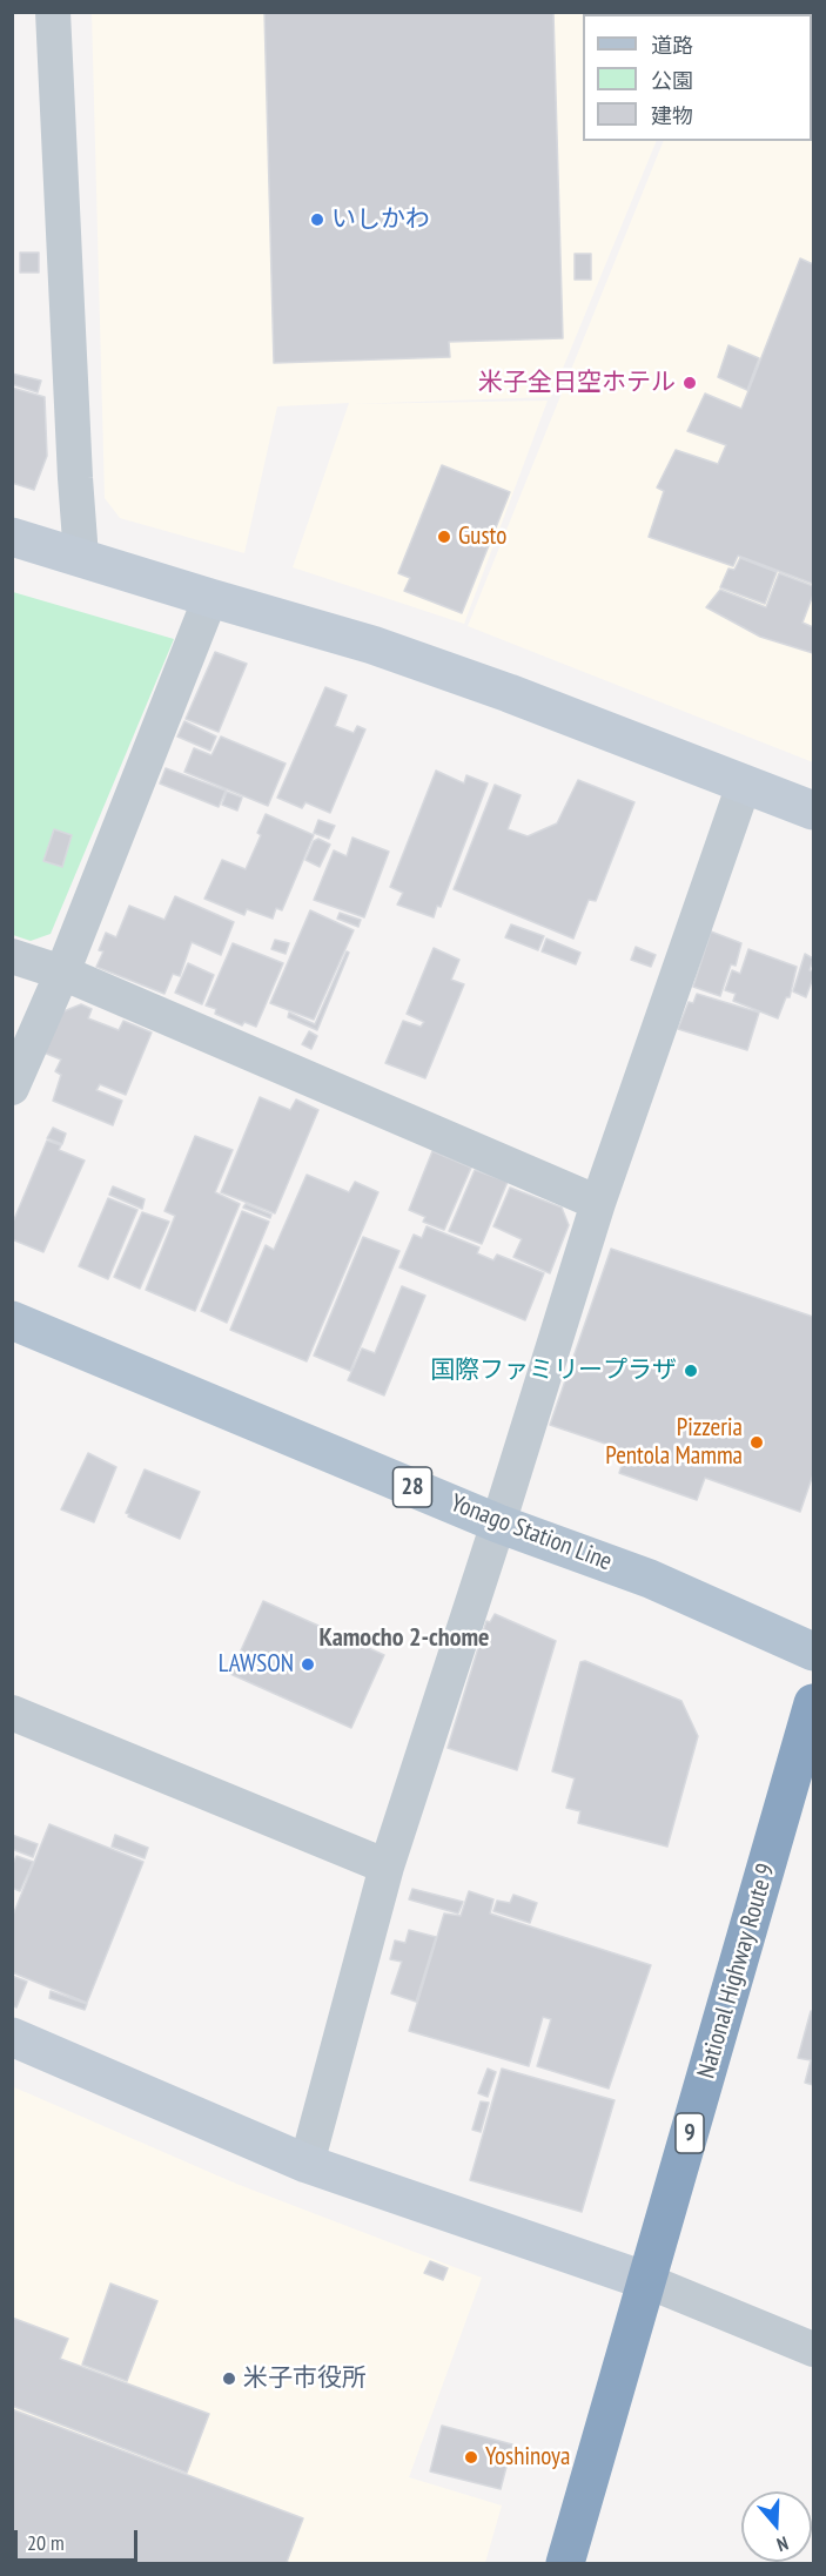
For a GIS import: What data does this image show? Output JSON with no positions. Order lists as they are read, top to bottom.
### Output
{
  "streets": {
    "highway": ["National Highway Route 9", "9"],
    "main road": ["28", "Yonago Station Line"]
  },
  "districts": ["Kamocho 2-chome"],
  "places": [
    "いしかわ",
    "米子全日空ホテル",
    "Gusto",
    "国際ファミリープラザ",
    "Pizzeria Pentola Mamma",
    "LAWSON",
    "米子市役所",
    "Yoshinoya"
  ],
  "legend": ["道路", "公園", "建物"],
  "scale_bar": "20 m",
  "north": "bottom"
}
